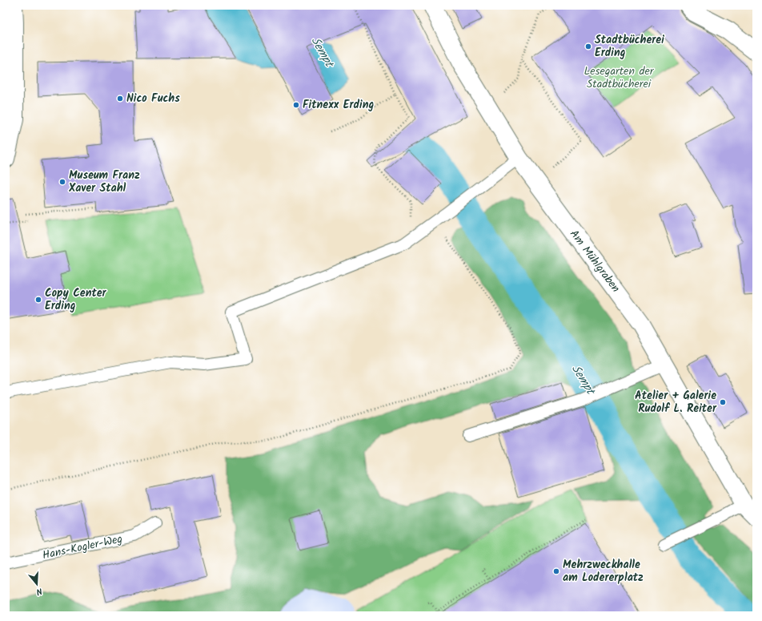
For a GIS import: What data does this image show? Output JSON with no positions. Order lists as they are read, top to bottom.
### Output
{
  "streets": {
    "street": ["Am Mühlgraben"],
    "lane": ["Hans-Kogler-Weg"]
  },
  "water": ["Sempt"],
  "parks": ["Lesegarten der Stadtbücherei"],
  "places": [
    "Stadtbücherei Erding",
    "Nico Fuchs",
    "Fitnexx Erding",
    "Museum Franz Xaver Stahl",
    "Copy Center Erding",
    "Atelier + Galerie Rudolf L. Reiter",
    "Mehrzweckhalle am Lodererplatz"
  ],
  "north": "bottom"
}
